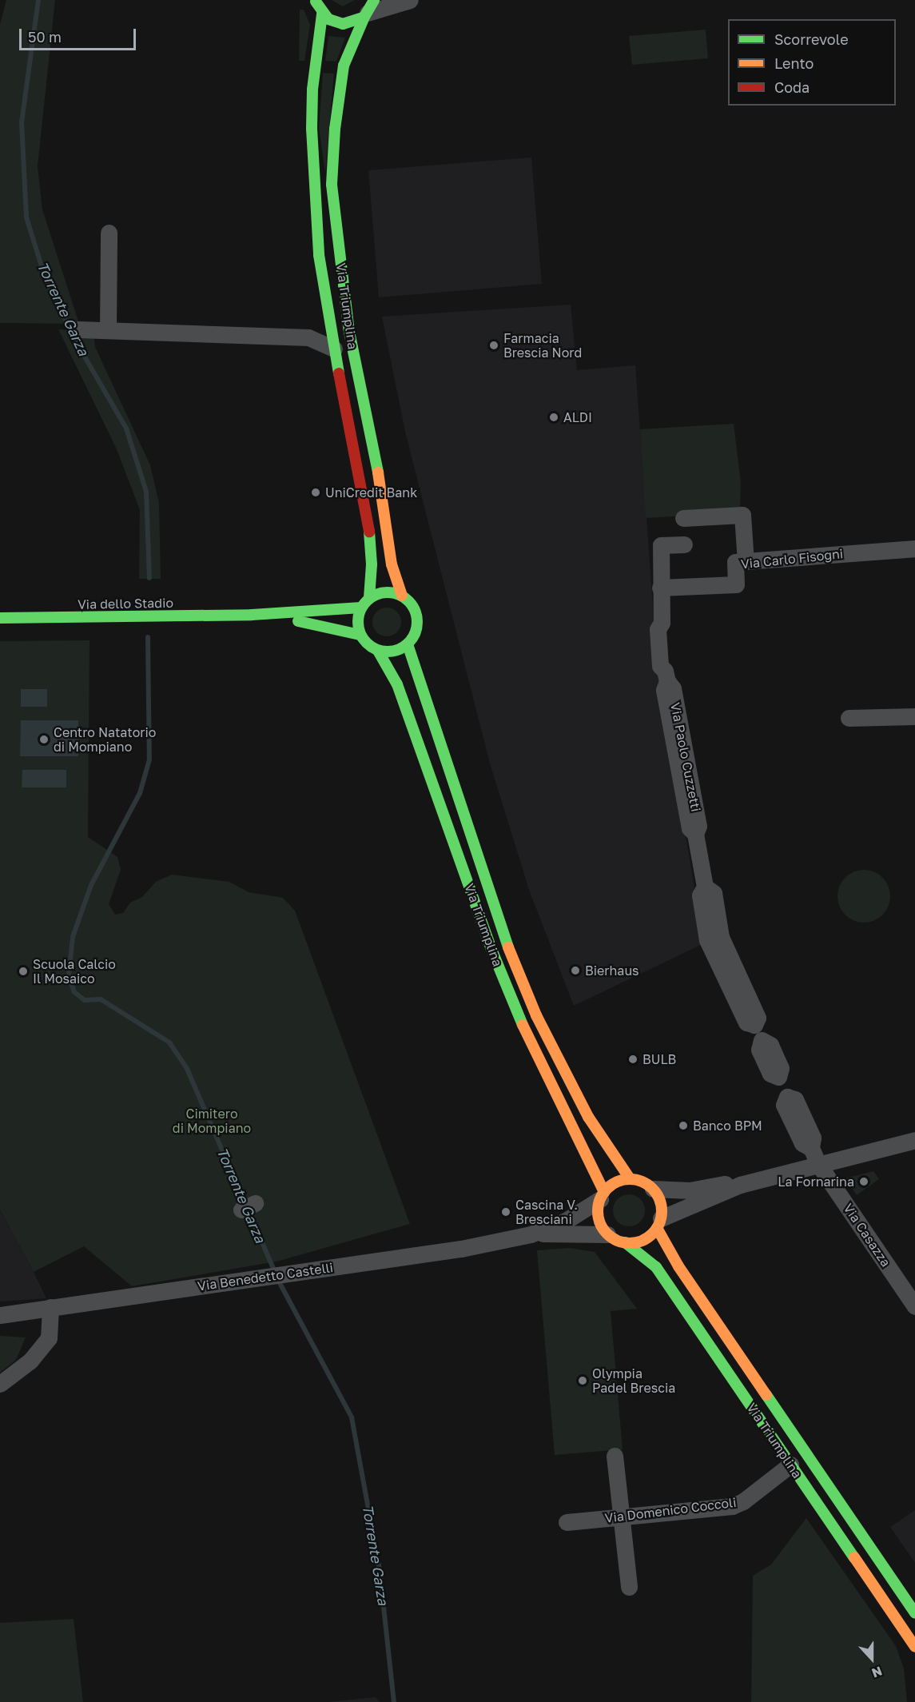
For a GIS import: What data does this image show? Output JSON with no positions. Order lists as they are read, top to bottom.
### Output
{
  "streets": {
    "main road": ["Via Triumplina", "Via dello Stadio"],
    "street": [
      "Via Carlo Fisogni",
      "Via Paolo Cuzzetti",
      "Via Casazza",
      "Via Benedetto Castelli",
      "Via Domenico Coccoli"
    ]
  },
  "crossings": [
    ["Via Triumplina", "Via dello Stadio"],
    ["Via Triumplina", "Via Benedetto Castelli"],
    ["Via Triumplina", "Via Domenico Coccoli"],
    ["Via Carlo Fisogni", "Via Paolo Cuzzetti"],
    ["Via Paolo Cuzzetti", "Via Casazza"]
  ],
  "water": ["Torrente Garza"],
  "parks": ["Cimitero di Mompiano"],
  "places": [
    "Farmacia Brescia Nord",
    "ALDI",
    "UniCredit Bank",
    "Centro Natatorio di Mompiano",
    "Bierhaus",
    "Scuola Calcio Il Mosaico",
    "BULB",
    "Banco BPM",
    "La Fornarina",
    "Cascina V. Bresciani",
    "Olympia Padel Brescia"
  ],
  "legend": ["Scorrevole", "Lento", "Coda"],
  "scale_bar": "50 m",
  "north": "bottom"
}
